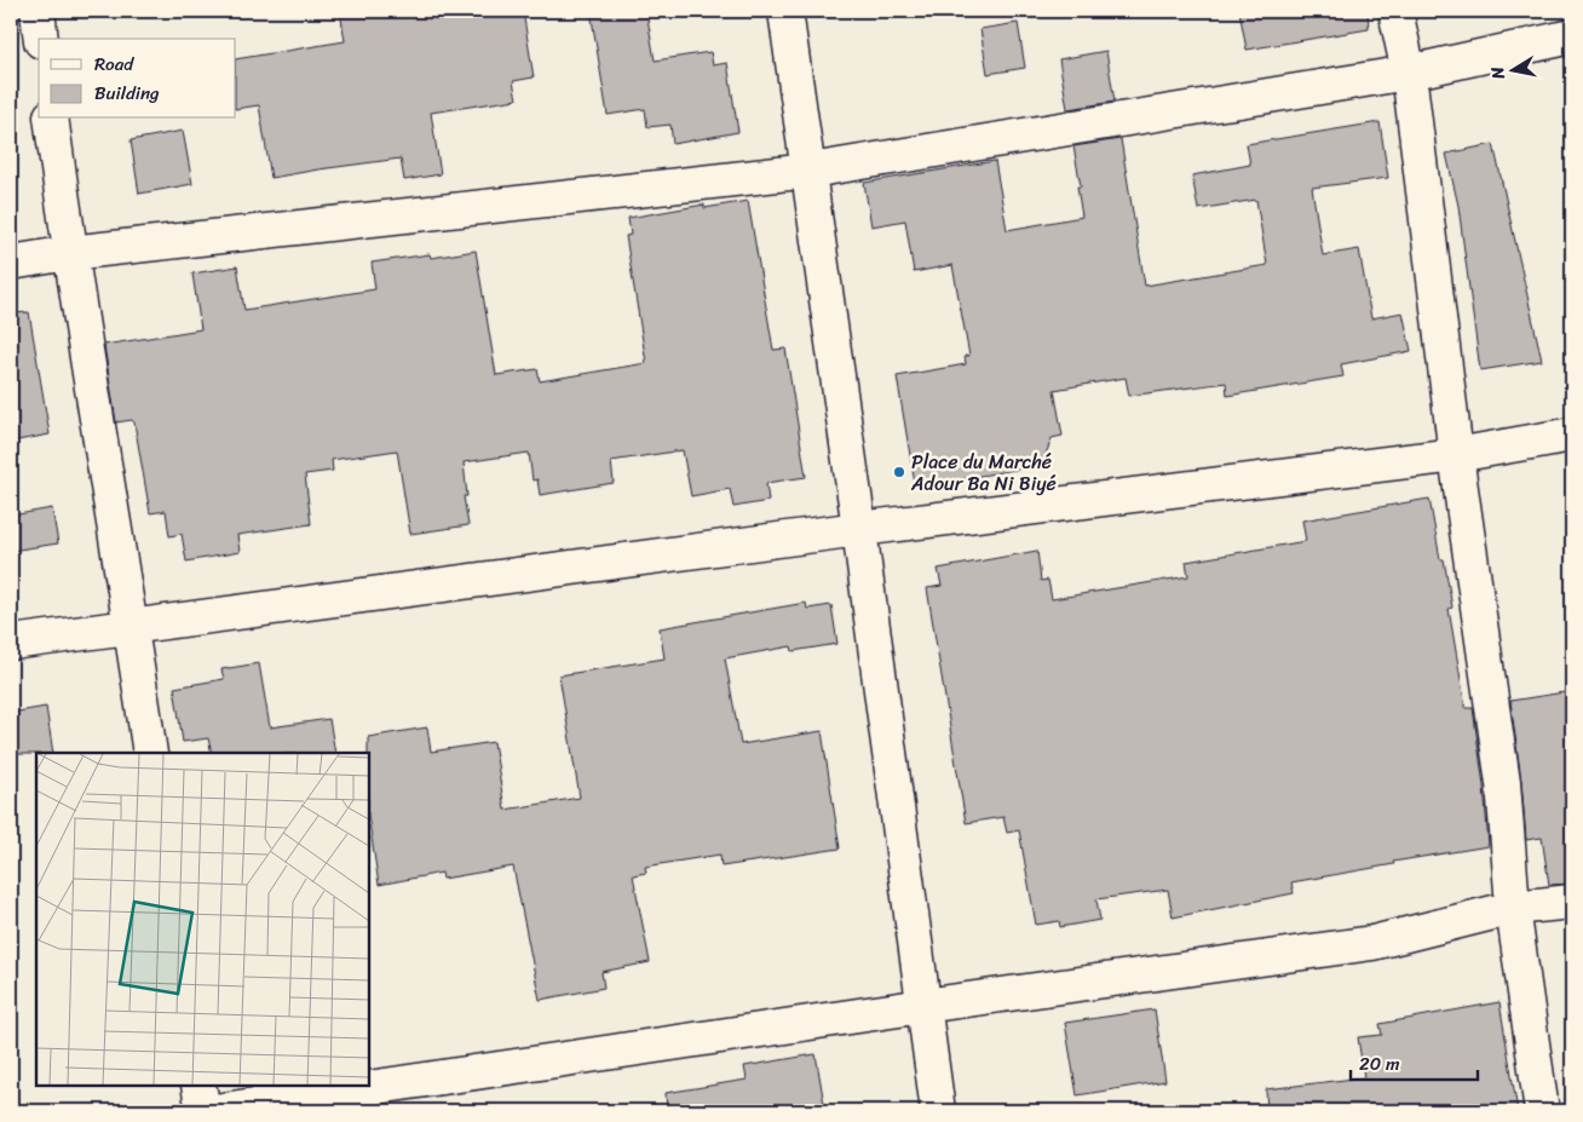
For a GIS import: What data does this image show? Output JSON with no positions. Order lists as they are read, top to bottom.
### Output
{
  "places": ["Place du Marché Adour Ba Ni Biyé"],
  "legend": ["Road", "Building"],
  "scale_bar": "20 m",
  "north": "left"
}
